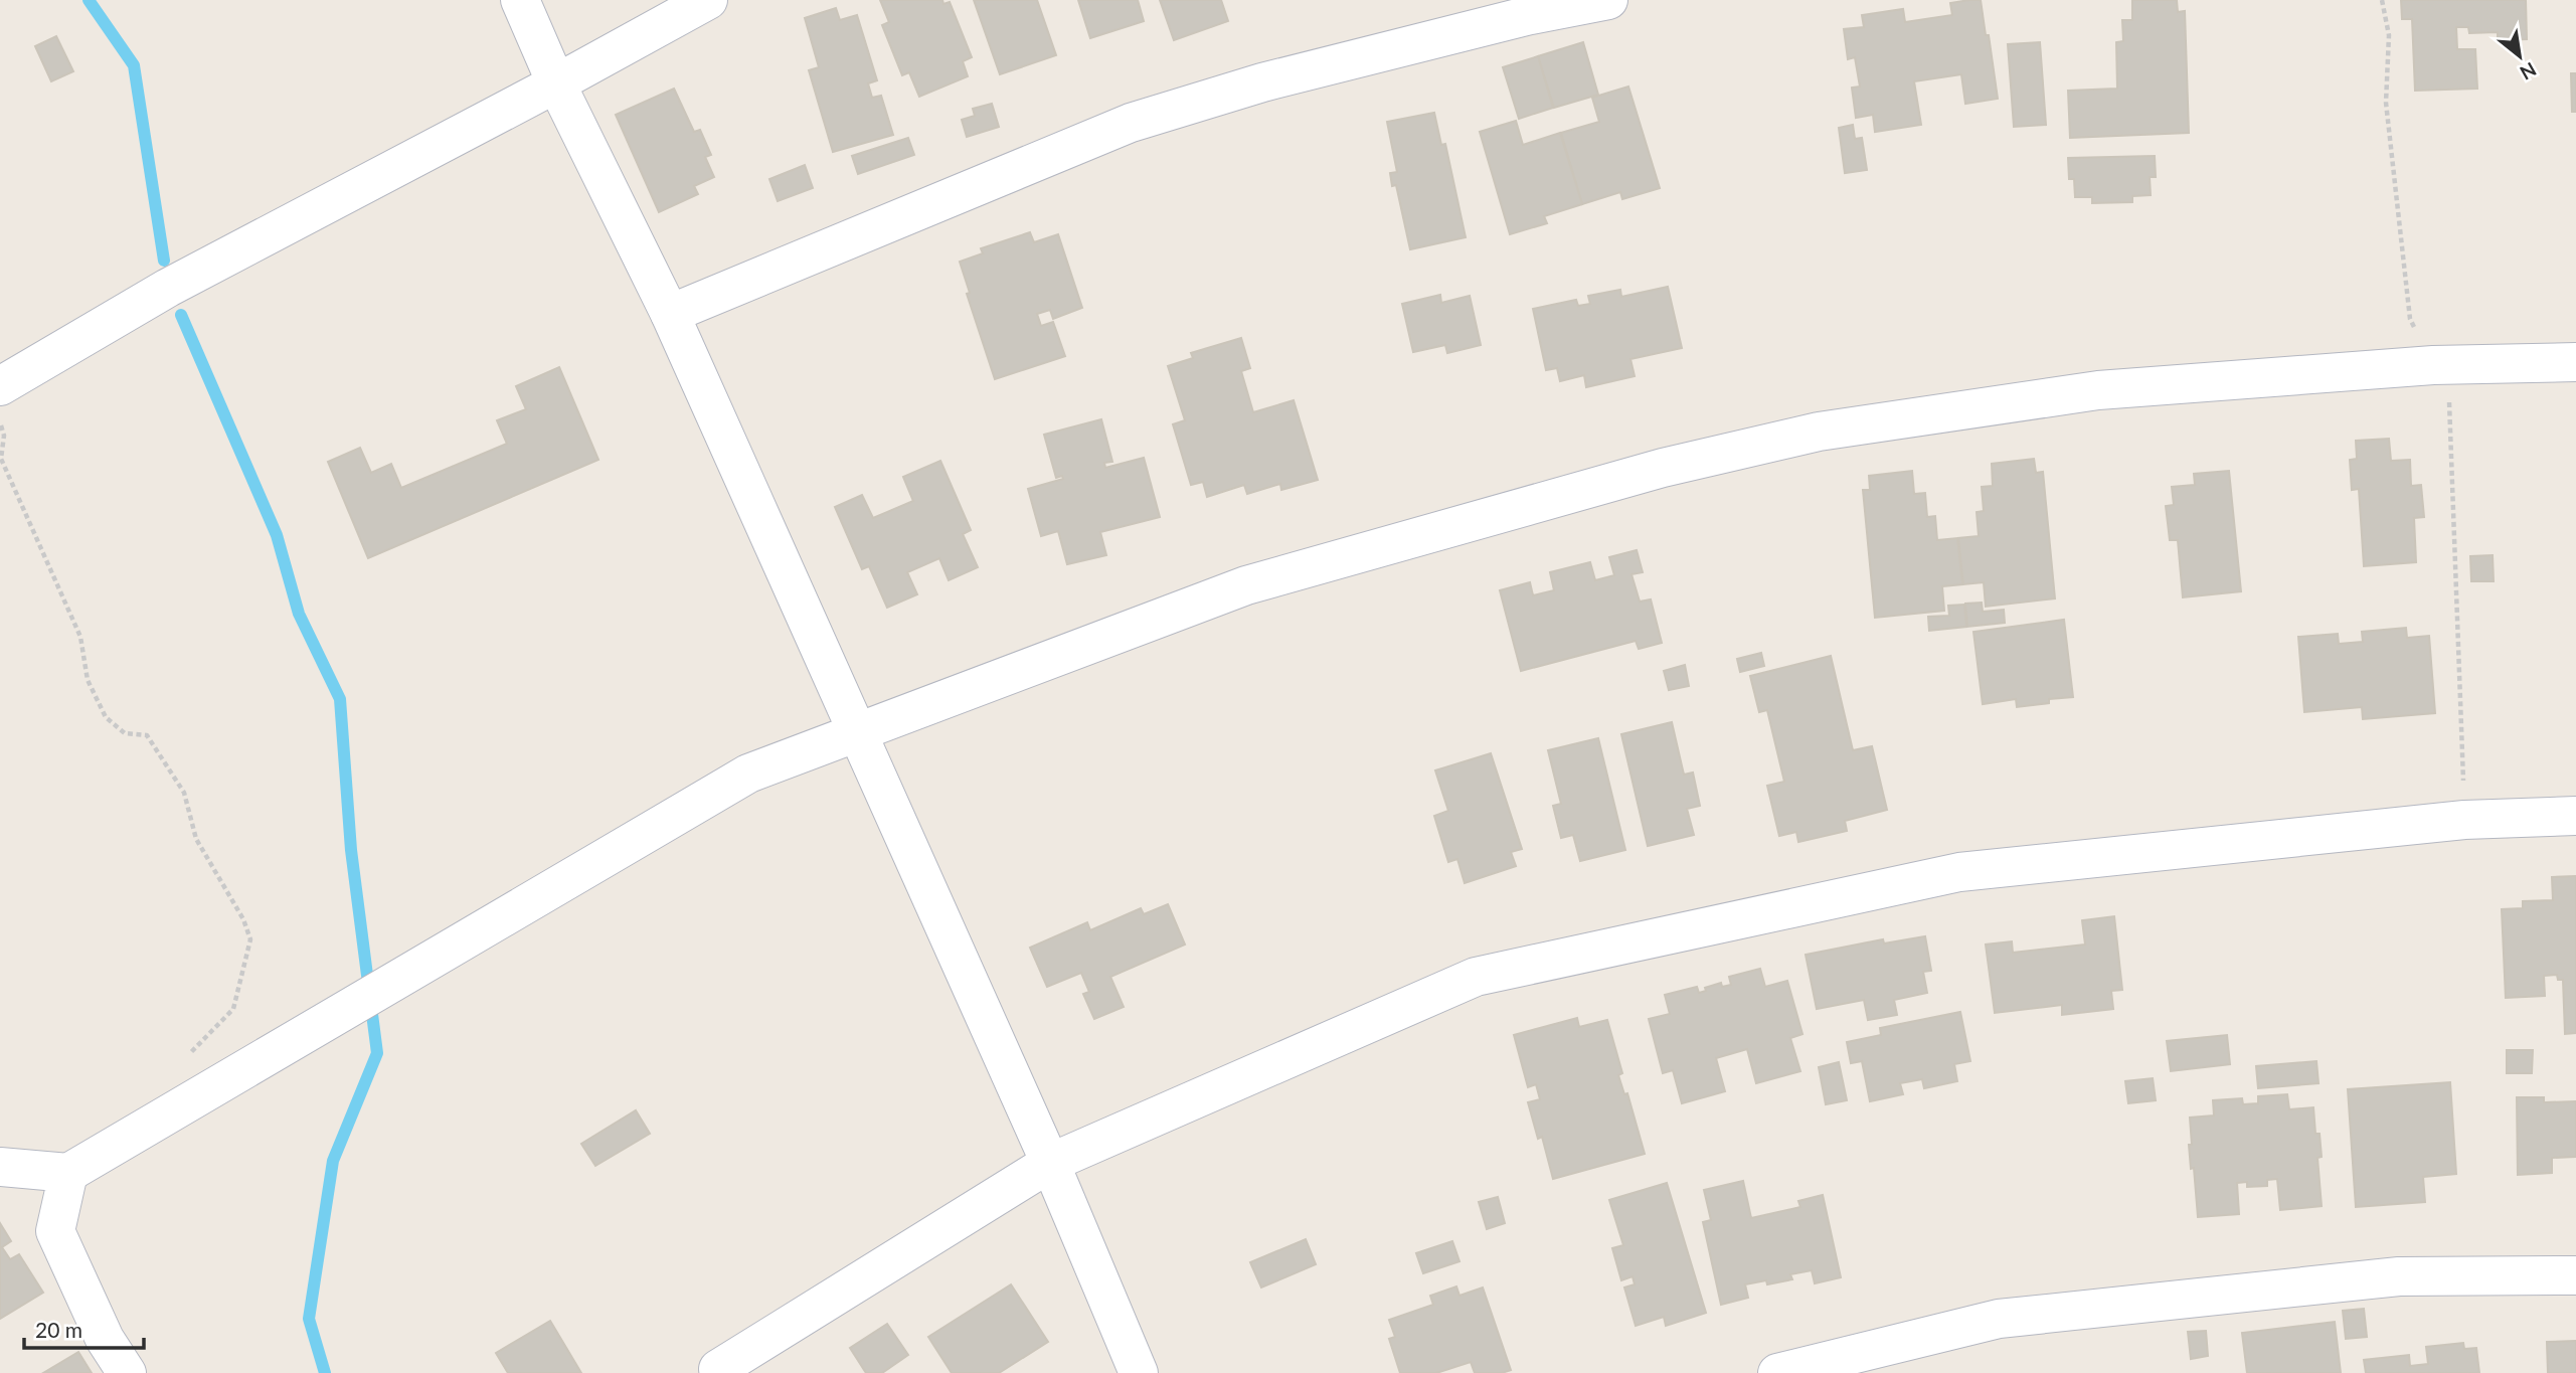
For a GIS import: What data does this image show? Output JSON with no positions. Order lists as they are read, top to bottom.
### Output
{
  "scale_bar": "20 m",
  "north": "bottom right"
}
